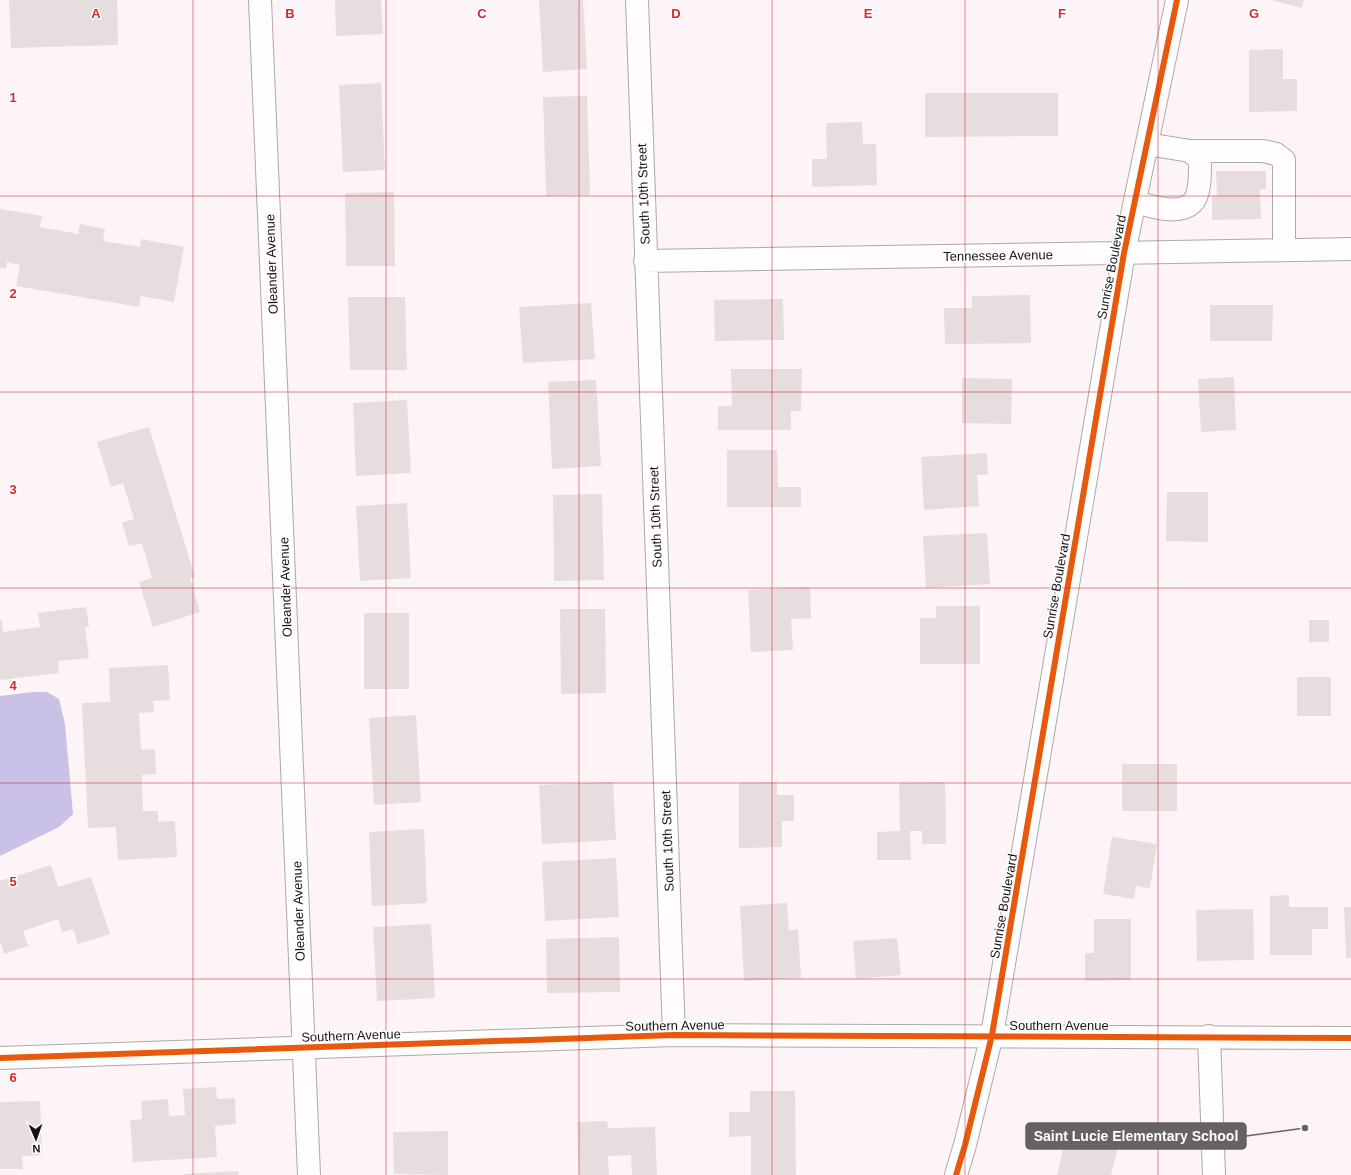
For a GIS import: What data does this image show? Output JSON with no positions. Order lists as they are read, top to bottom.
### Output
{
  "streets": {
    "street": [
      "South 10th Street",
      "Tennessee Avenue",
      "Oleander Avenue",
      "Sunrise Boulevard",
      "Southern Avenue"
    ]
  },
  "crossings": [
    ["South 10th Street", "Tennessee Avenue"],
    ["South 10th Street", "Southern Avenue"],
    ["Tennessee Avenue", "Sunrise Boulevard"],
    ["Oleander Avenue", "Southern Avenue"],
    ["Sunrise Boulevard", "Southern Avenue"]
  ],
  "places": ["Saint Lucie Elementary School"],
  "north": "bottom",
  "grid": {
    "columns": [
      "A",
      "B",
      "C",
      "D",
      "E",
      "F",
      "G"
    ],
    "rows": [
      "1",
      "2",
      "3",
      "4",
      "5",
      "6"
    ]
  }
}
